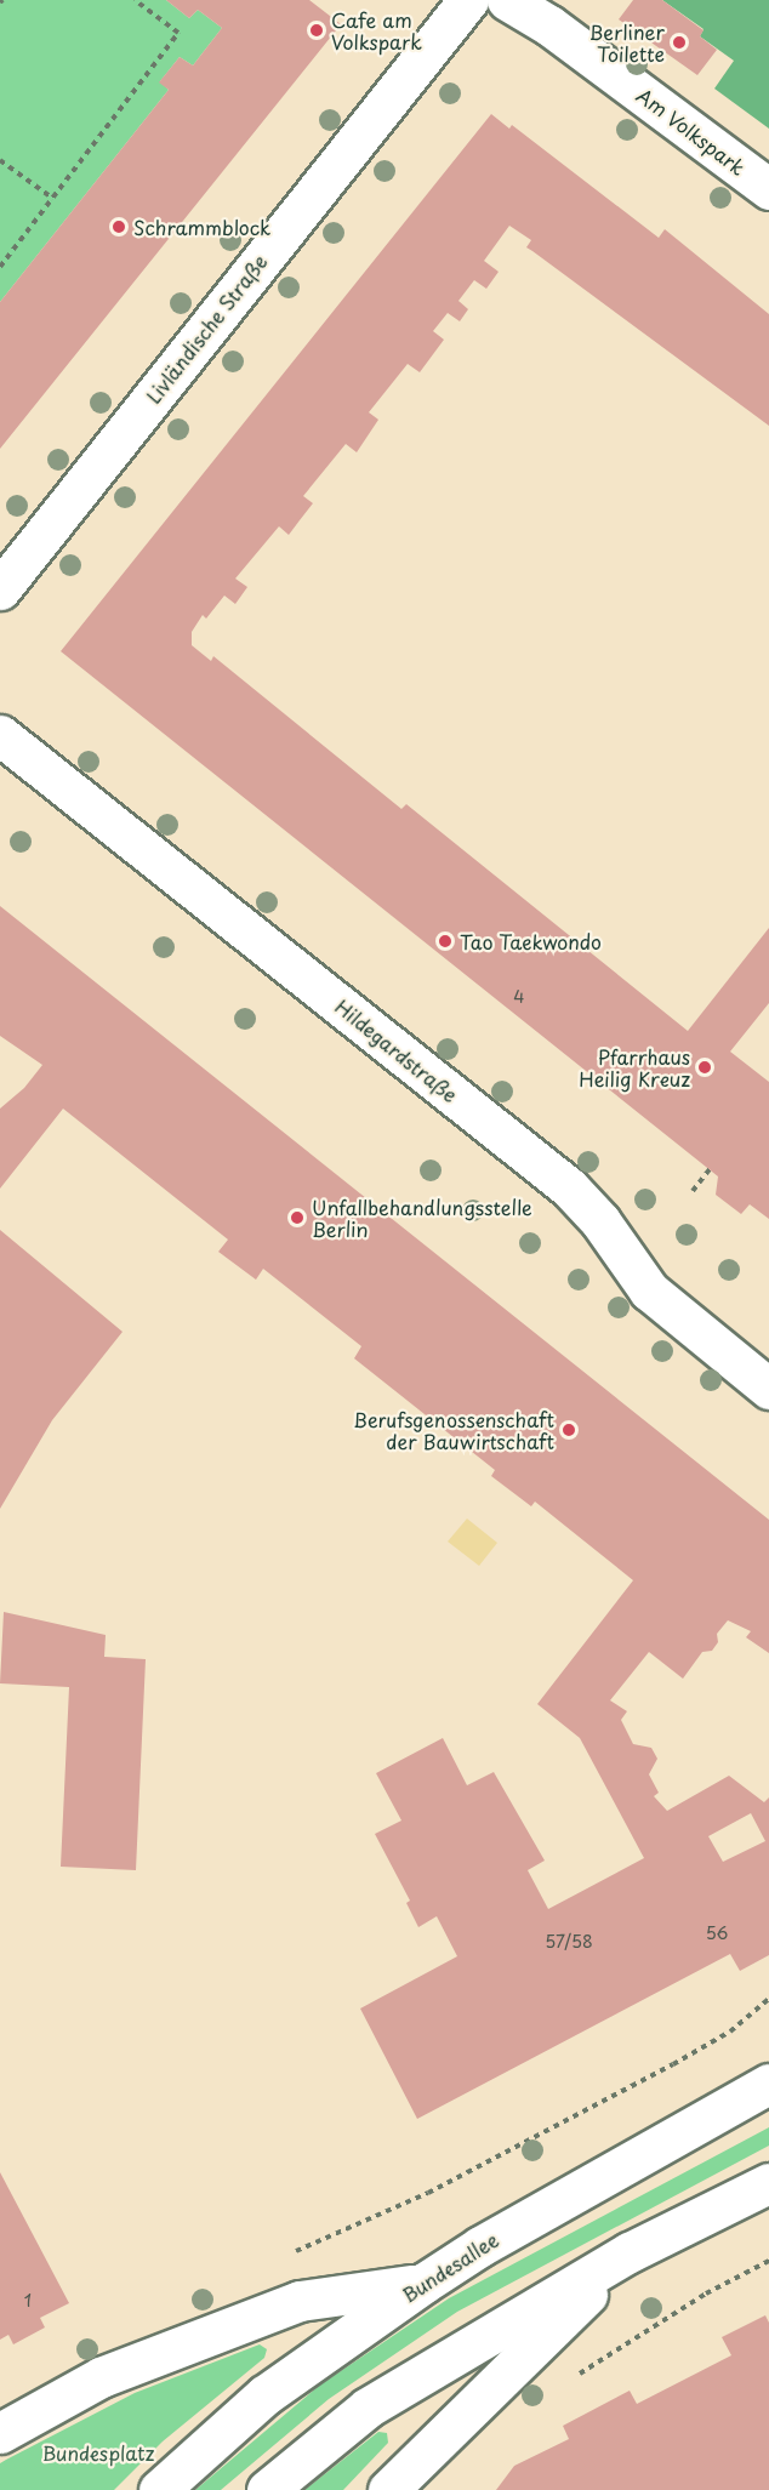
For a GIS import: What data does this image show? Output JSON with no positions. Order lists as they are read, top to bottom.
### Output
{
  "streets": {
    "main road": [
      "Am Volkspark",
      "Livländische Straße",
      "Hildegardstraße",
      "Bundesallee"
    ]
  },
  "parks": ["Bundesplatz"],
  "places": [
    "Cafe am Volkspark",
    "Berliner Toilette",
    "Schrammblock",
    "Tao Taekwondo",
    "Pfarrhaus Heilig Kreuz",
    "Unfallbehandlungsstelle Berlin",
    "Berufsgenossenschaft der Bauwirtschaft"
  ],
  "house_numbers": [
    "4",
    "56",
    "57/58",
    "1"
  ]
}
